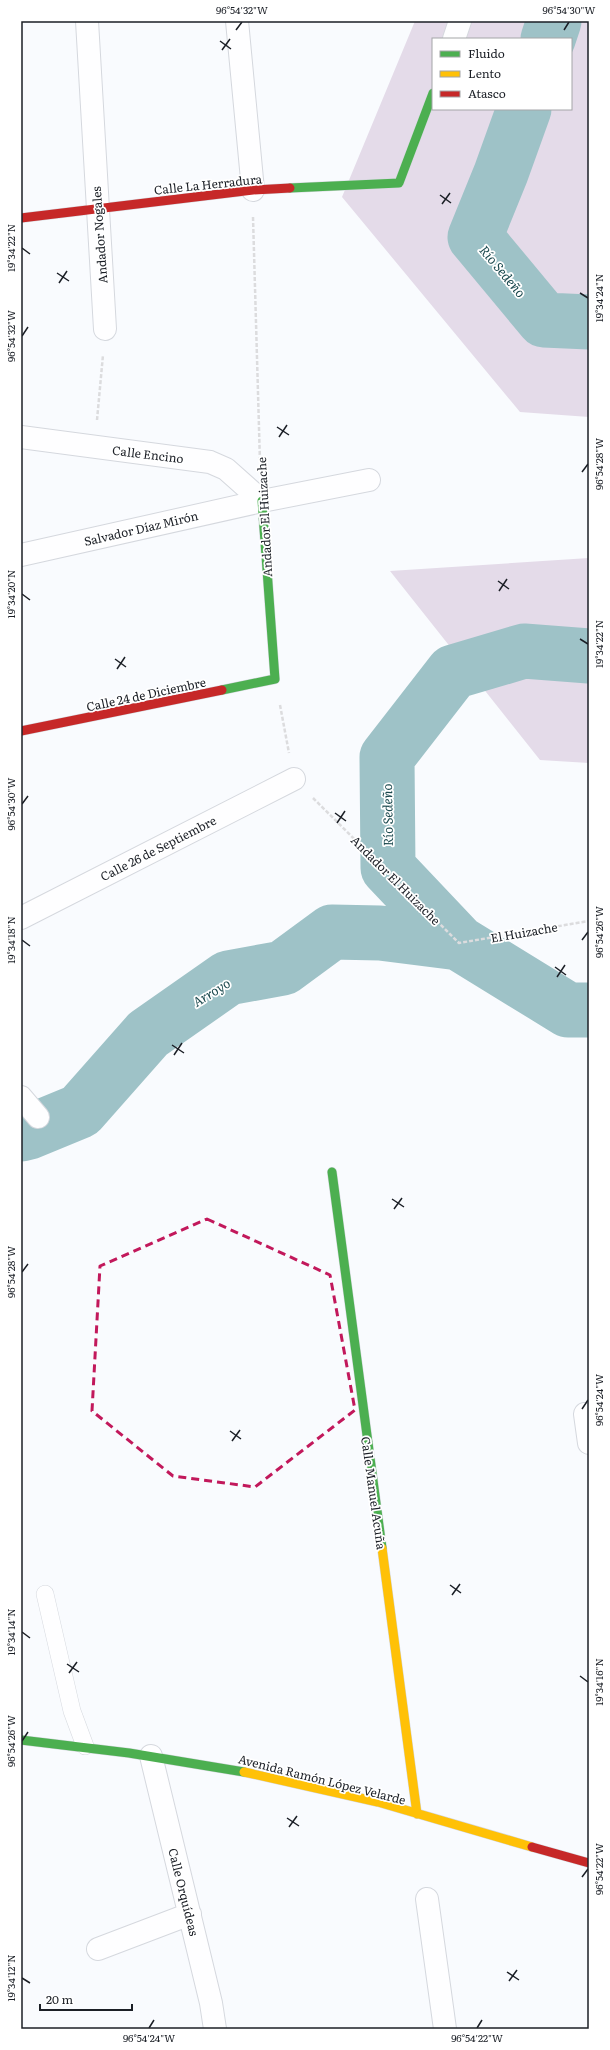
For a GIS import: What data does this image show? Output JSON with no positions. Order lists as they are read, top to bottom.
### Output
{
  "streets": {
    "street": [
      "Calle La Herradura",
      "Andador Nogales",
      "Calle Encino",
      "Andador El Huizache",
      "Salvador Díaz Mirón",
      "Calle 24 de Diciembre",
      "Calle 26 de Septiembre",
      "Calle Manuel Acuña",
      "Avenida Ramón López Velarde",
      "Calle Orquídeas"
    ],
    "path": ["El Huizache"]
  },
  "crossings": [
    ["Calle La Herradura", "Andador Nogales"],
    ["Calle La Herradura", "Andador El Huizache"],
    ["Calle Encino", "Andador El Huizache"],
    ["Calle Encino", "Salvador Díaz Mirón"],
    ["Andador El Huizache", "Salvador Díaz Mirón"],
    ["Andador El Huizache", "Calle 24 de Diciembre"],
    ["Andador El Huizache", "Calle 26 de Septiembre"],
    ["Andador El Huizache", "El Huizache"],
    ["Calle Manuel Acuña", "Avenida Ramón López Velarde"],
    ["Avenida Ramón López Velarde", "Calle Orquídeas"]
  ],
  "water": ["Río Sedeño", "Arroyo"],
  "legend": ["Fluido", "Lento", "Atasco"],
  "scale_bar": "20 m",
  "coordinates": [
    "96°54'32\"W",
    "96°54'30\"W",
    "19°34'22\"N",
    "19°34'24\"N",
    "96°54'28\"W",
    "19°34'20\"N",
    "96°54'26\"W",
    "19°34'18\"N",
    "96°54'24\"W",
    "19°34'14\"N",
    "19°34'16\"N",
    "96°54'22\"W",
    "19°34'12\"N"
  ]
}
